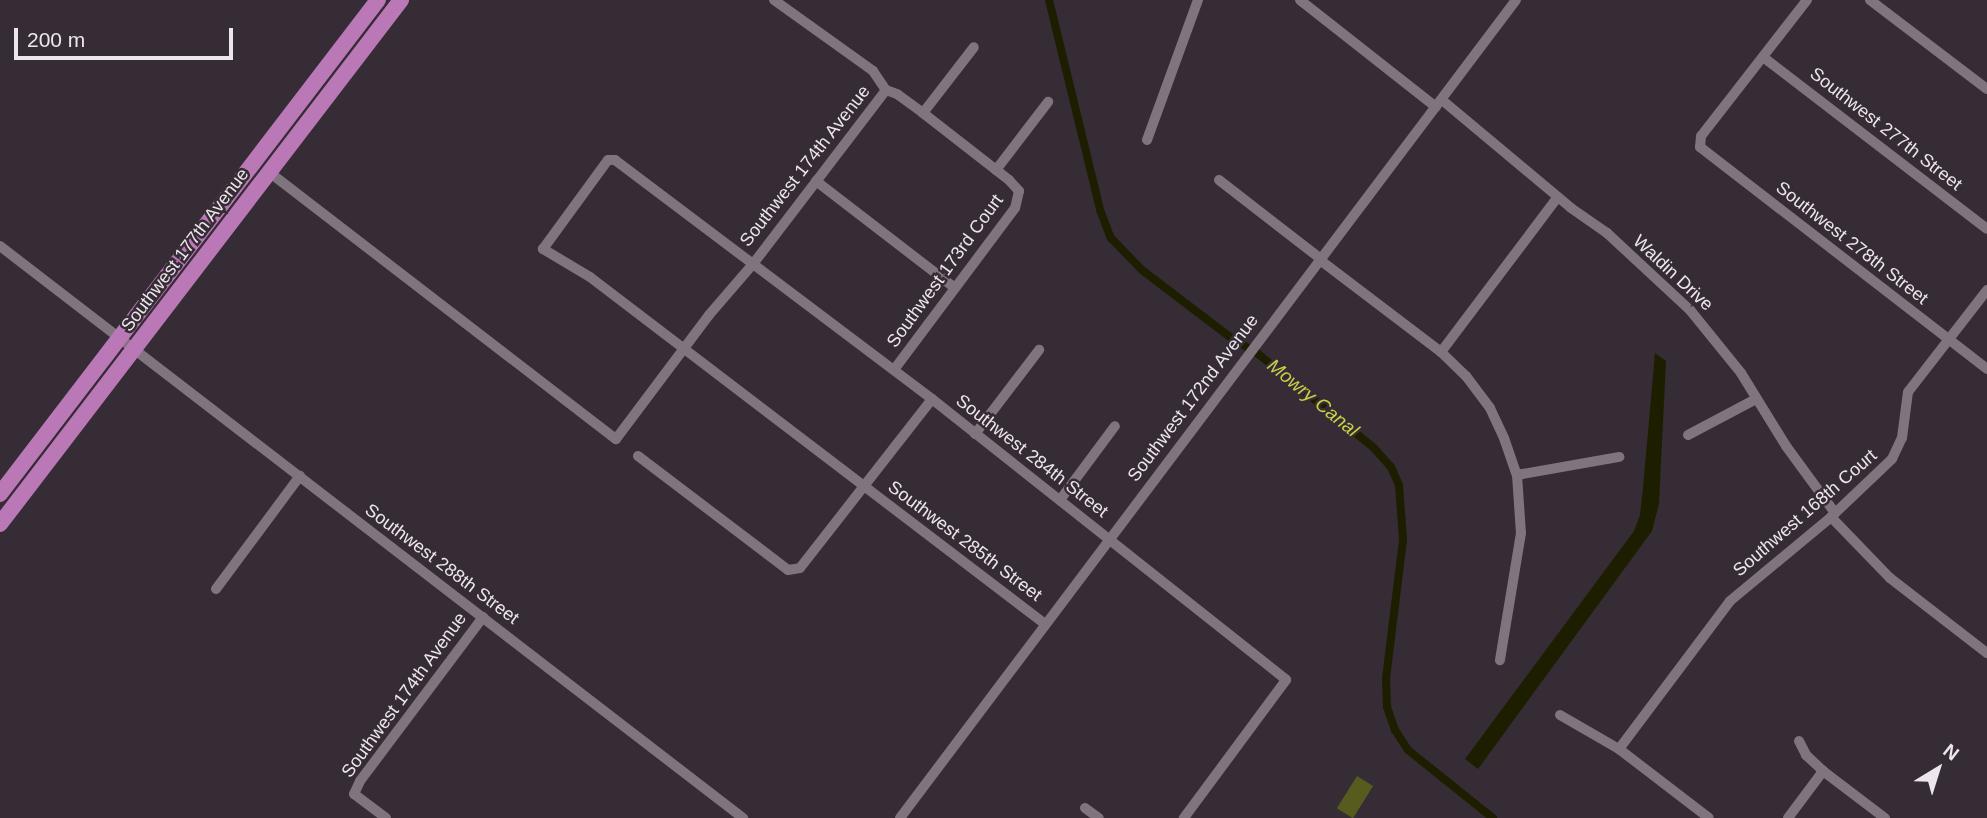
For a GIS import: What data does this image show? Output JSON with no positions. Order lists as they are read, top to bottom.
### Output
{
  "streets": {
    "highway": ["Southwest 177th Avenue"],
    "street": [
      "Southwest 277th Street",
      "Southwest 174th Avenue",
      "Southwest 278th Street",
      "Southwest 173rd Court",
      "Waldin Drive",
      "Southwest 172nd Avenue",
      "Southwest 284th Street",
      "Southwest 168th Court",
      "Southwest 285th Street",
      "Southwest 288th Street"
    ]
  },
  "crossings": [
    ["Southwest 277th Street", "Southwest 278th Street"],
    ["Southwest 174th Avenue", "Southwest 177th Avenue"],
    ["Southwest 174th Avenue", "Southwest 284th Street"],
    ["Southwest 174th Avenue", "Southwest 285th Street"],
    ["Southwest 174th Avenue", "Southwest 288th Street"],
    ["Southwest 278th Street", "Southwest 168th Court"],
    ["Southwest 177th Avenue", "Southwest 288th Street"],
    ["Southwest 173rd Court", "Southwest 284th Street"],
    ["Waldin Drive", "Southwest 172nd Avenue"],
    ["Waldin Drive", "Southwest 168th Court"],
    ["Southwest 172nd Avenue", "Southwest 284th Street"],
    ["Southwest 172nd Avenue", "Southwest 285th Street"],
    ["Southwest 284th Street", "Southwest 285th Street"]
  ],
  "water": ["Mowry Canal"],
  "scale_bar": "200 m",
  "north": "top right"
}
